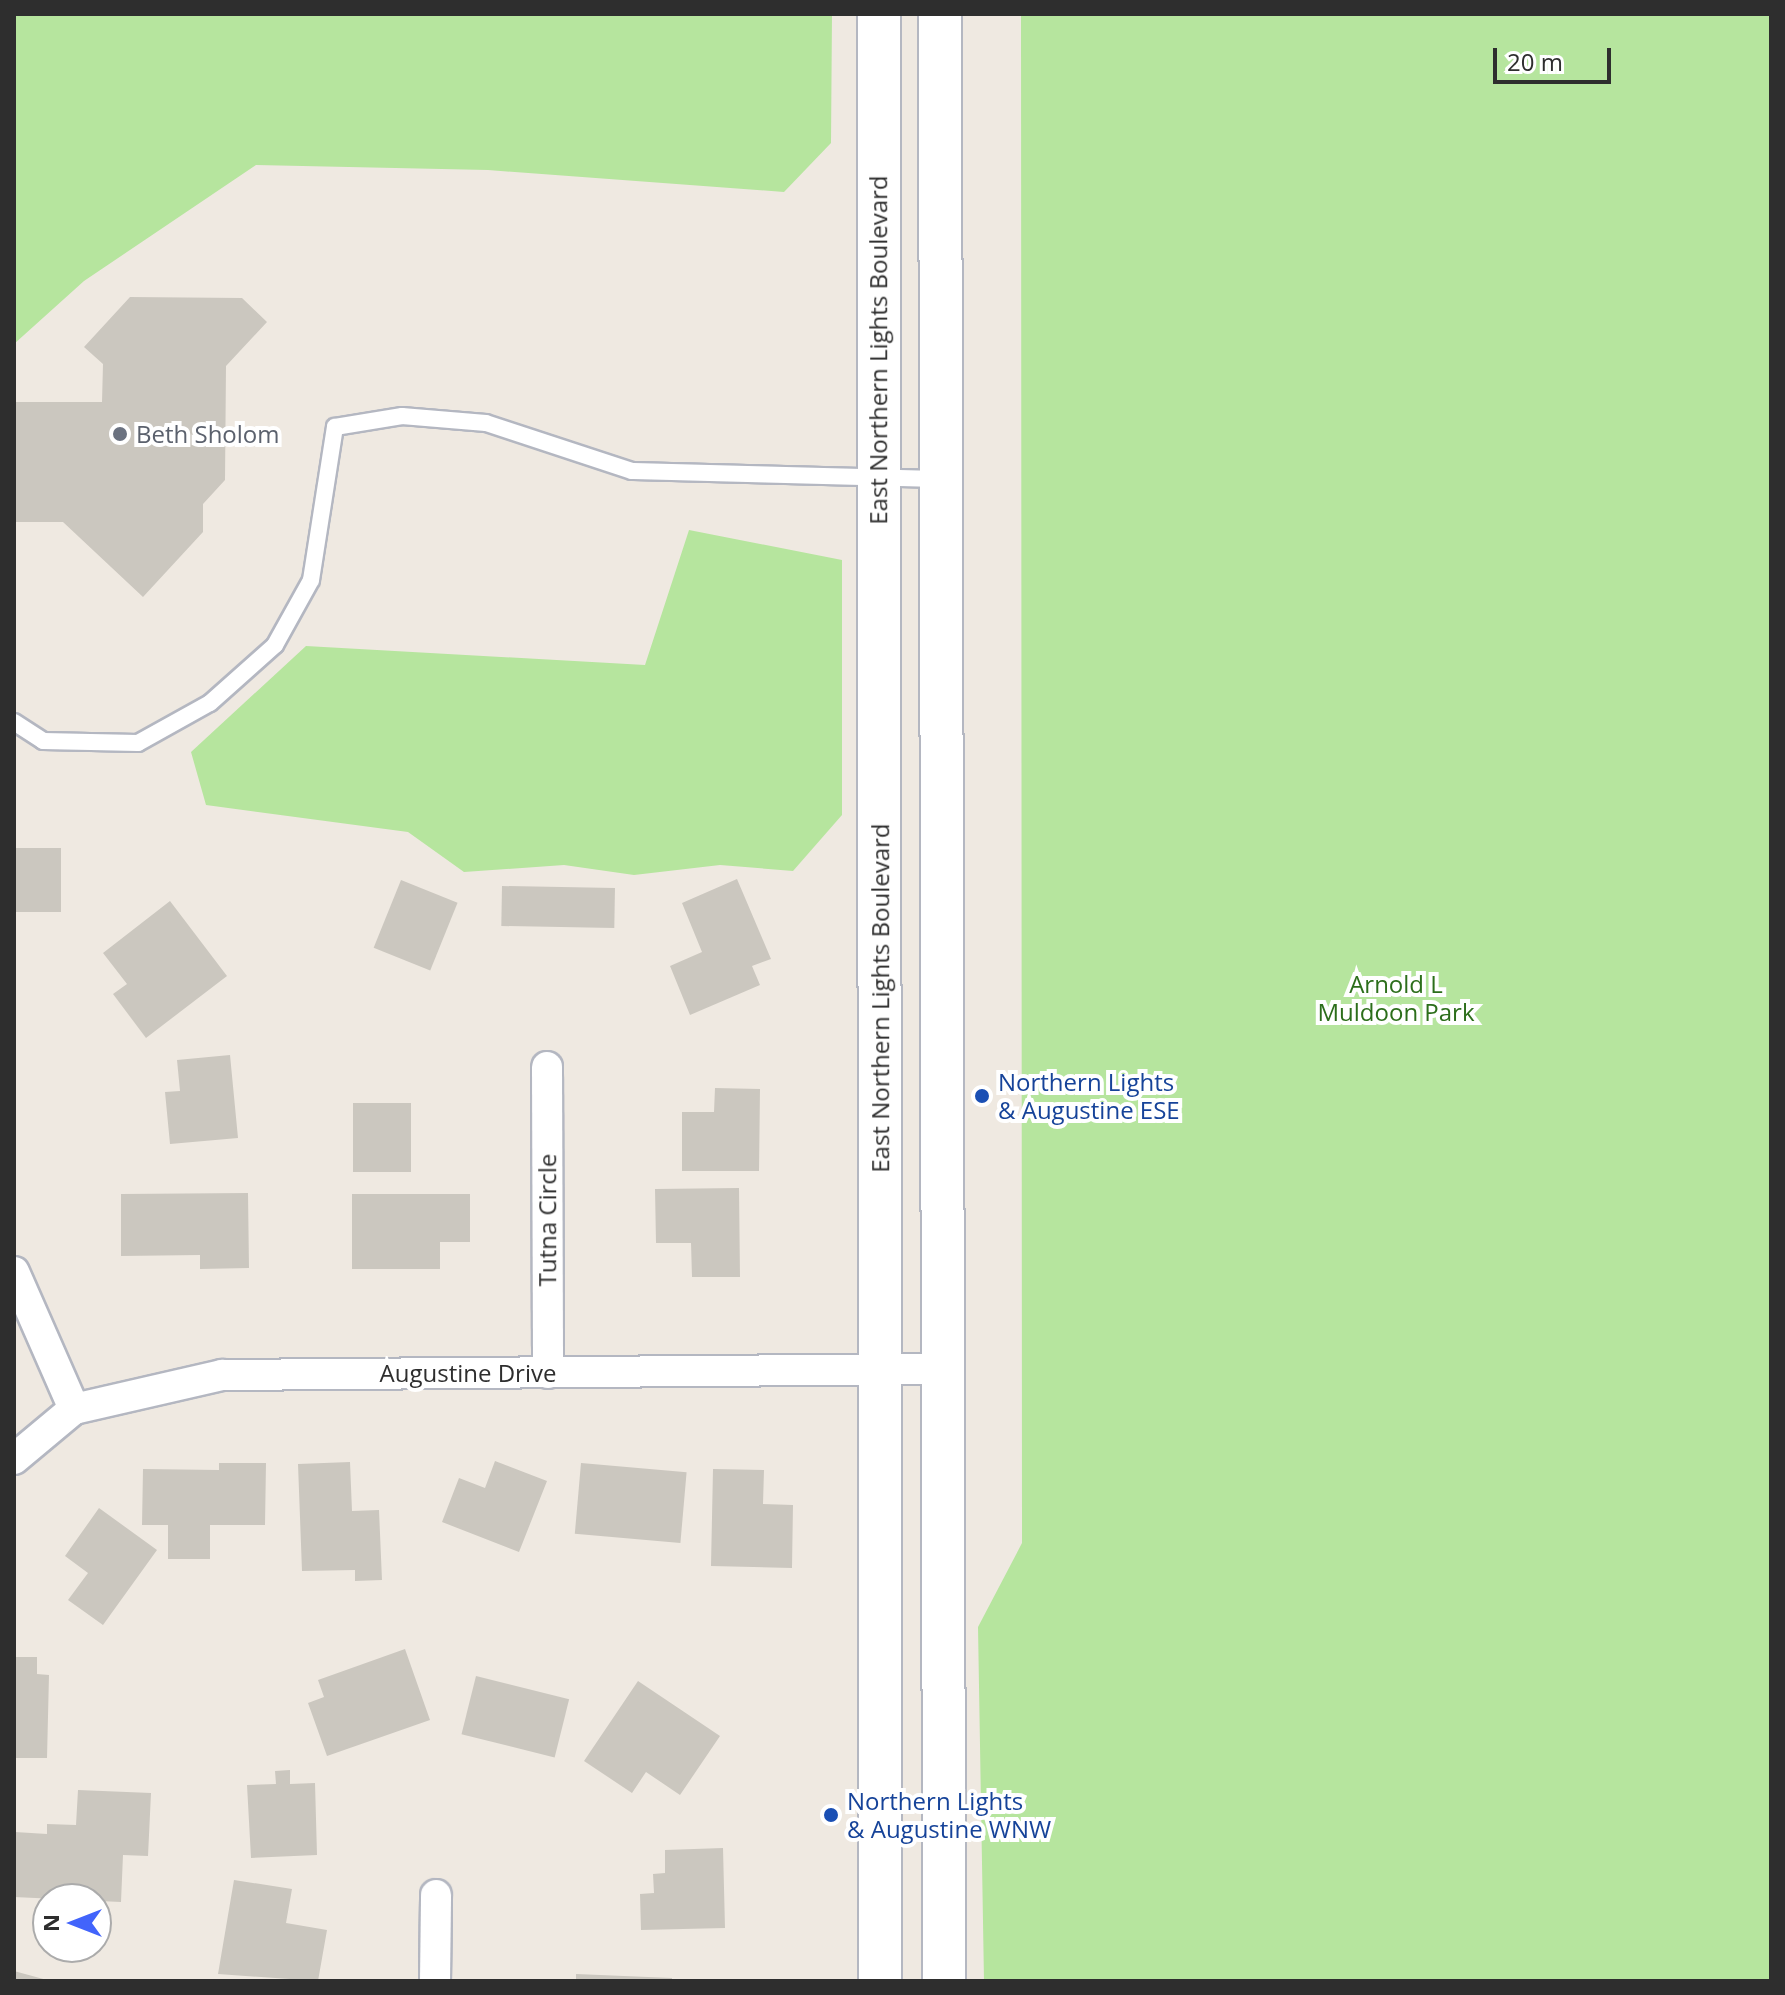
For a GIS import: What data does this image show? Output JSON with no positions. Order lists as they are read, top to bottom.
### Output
{
  "streets": {
    "main road": ["East Northern Lights Boulevard"],
    "street": ["Tutna Circle", "Augustine Drive"]
  },
  "crossings": [
    ["East Northern Lights Boulevard", "Augustine Drive"],
    ["Tutna Circle", "Augustine Drive"]
  ],
  "parks": ["Arnold L Muldoon Park"],
  "places": ["Beth Sholom", "Northern Lights & Augustine ESE", "Northern Lights & Augustine WNW"],
  "scale_bar": "20 m",
  "north": "left"
}
